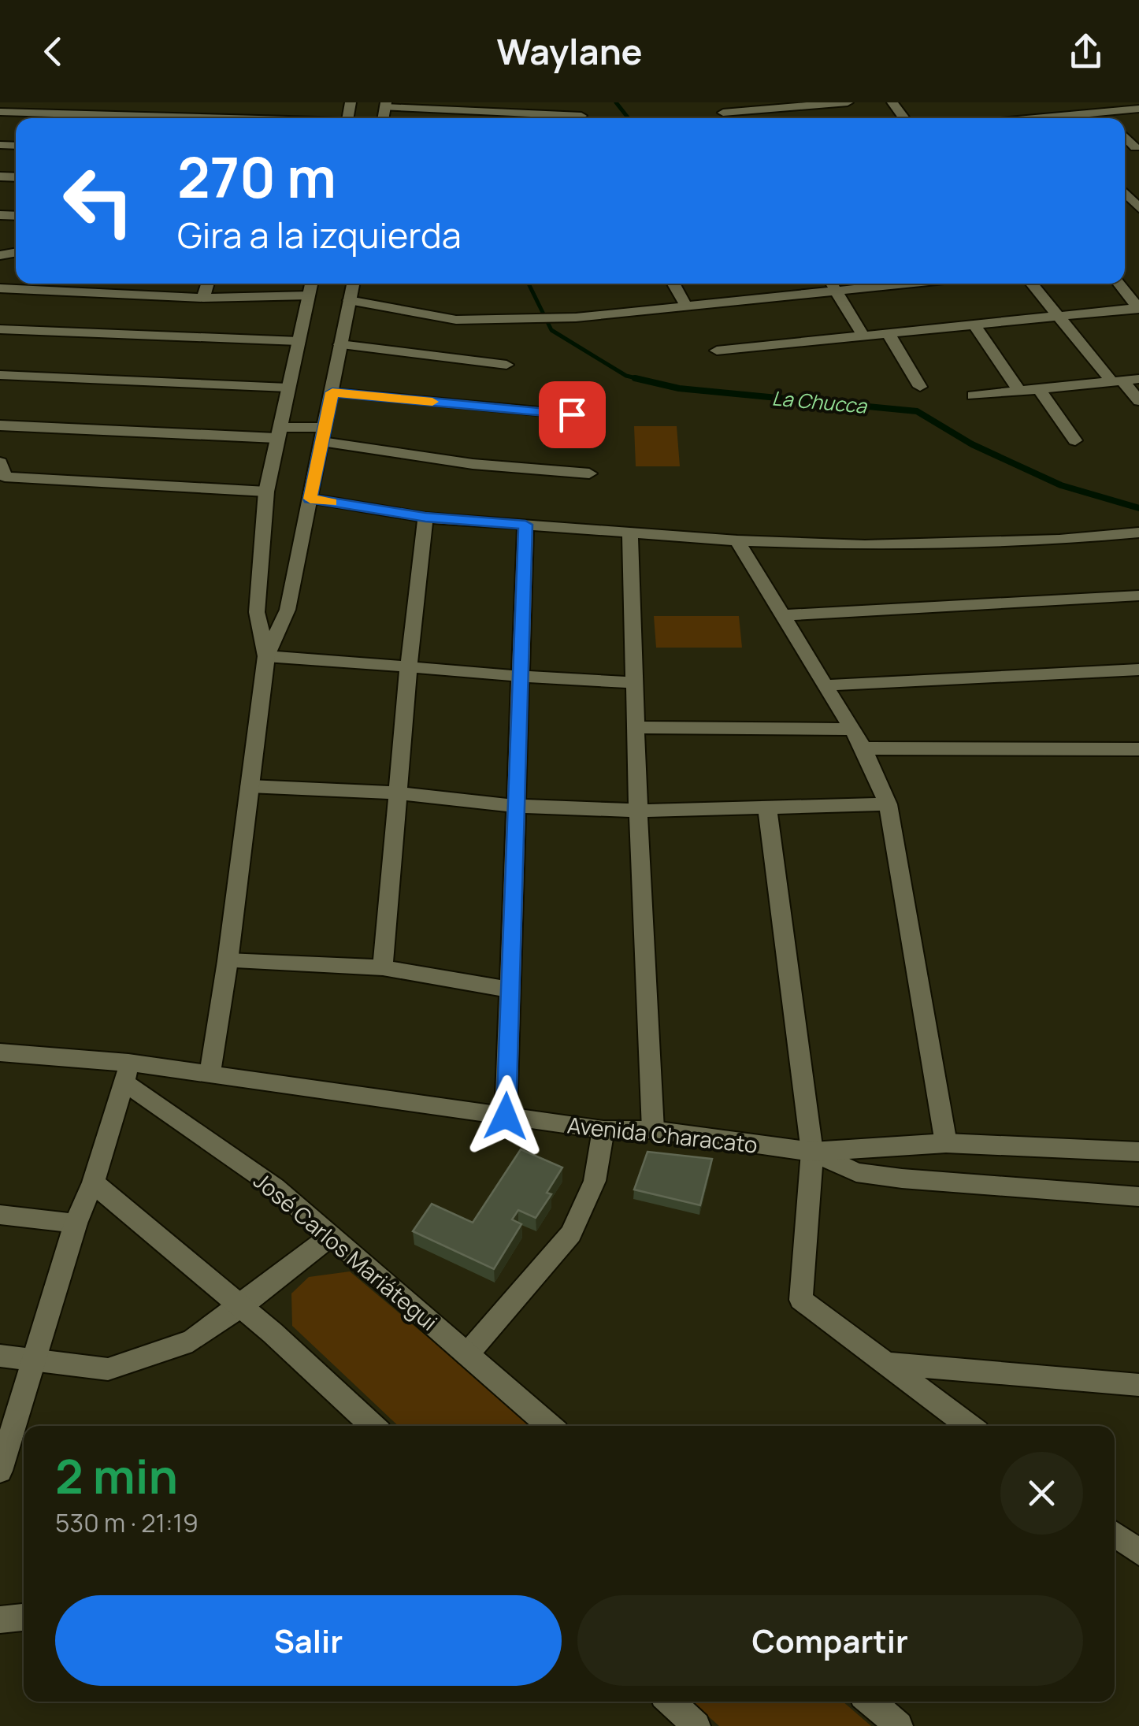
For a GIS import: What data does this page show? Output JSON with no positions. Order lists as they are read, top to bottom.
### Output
{
  "streets": {
    "street": ["Avenida Characato", "José Carlos Mariátegui"]
  },
  "crossings": [
    ["Avenida Characato", "José Carlos Mariátegui"]
  ],
  "water": ["La Chucca"],
  "page": {
    "header": "Waylane",
    "turn": ["270 m", "Gira a la izquierda"],
    "heading": ["2 min", "530 m · 21:19"],
    "buttons": ["Salir", "Compartir"]
  }
}
